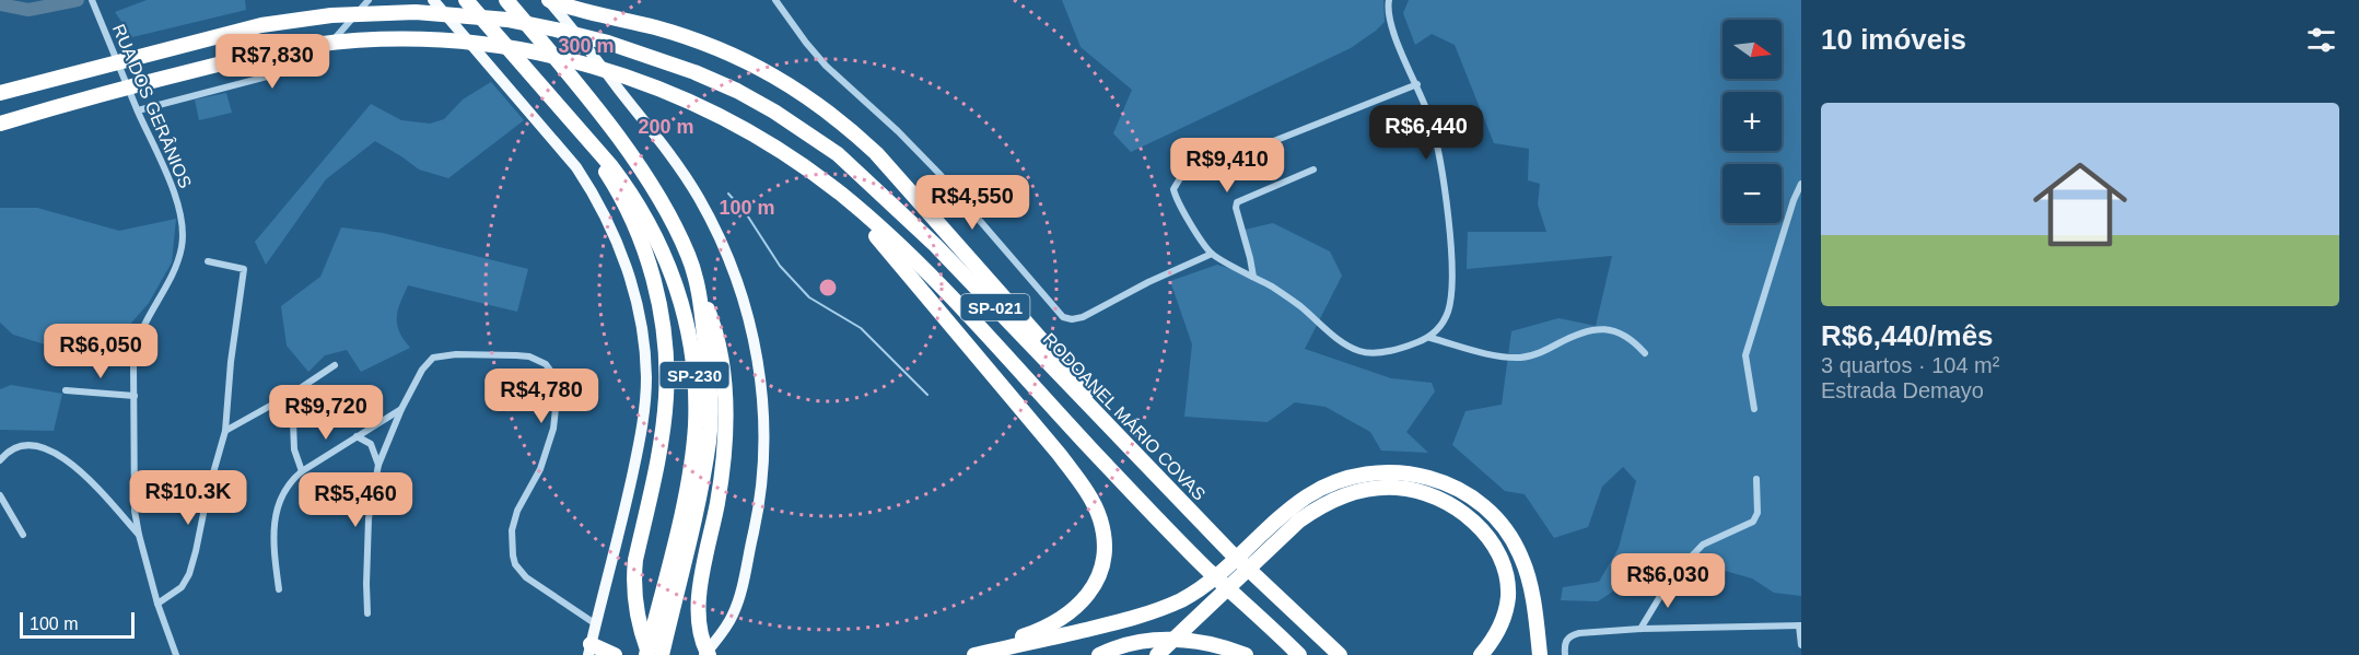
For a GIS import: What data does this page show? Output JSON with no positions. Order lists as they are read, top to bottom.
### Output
{
  "streets": {
    "highway": ["SP-021", "SP-230", "RODOANEL MÁRIO COVAS"],
    "street": ["RUA DOS GERÂNIOS"]
  },
  "scale_bar": "100 m",
  "north": "right",
  "page": {
    "heading": "10 imóveis",
    "map_buttons": ["+", "−"],
    "price": [
      "R$7,830",
      "R$6,440",
      "R$9,410",
      "R$4,550",
      "R$6,050",
      "R$4,780",
      "R$9,720",
      "R$10.3K",
      "R$5,460",
      "R$6,030"
    ],
    "list": [
      {
        "name": "R$6,440/mês",
        "note": "3 quartos · 104 m² · Estrada Demayo"
      }
    ],
    "scale": "100 m"
  },
  "rings": ["300 m", "200 m", "100 m"]
}
